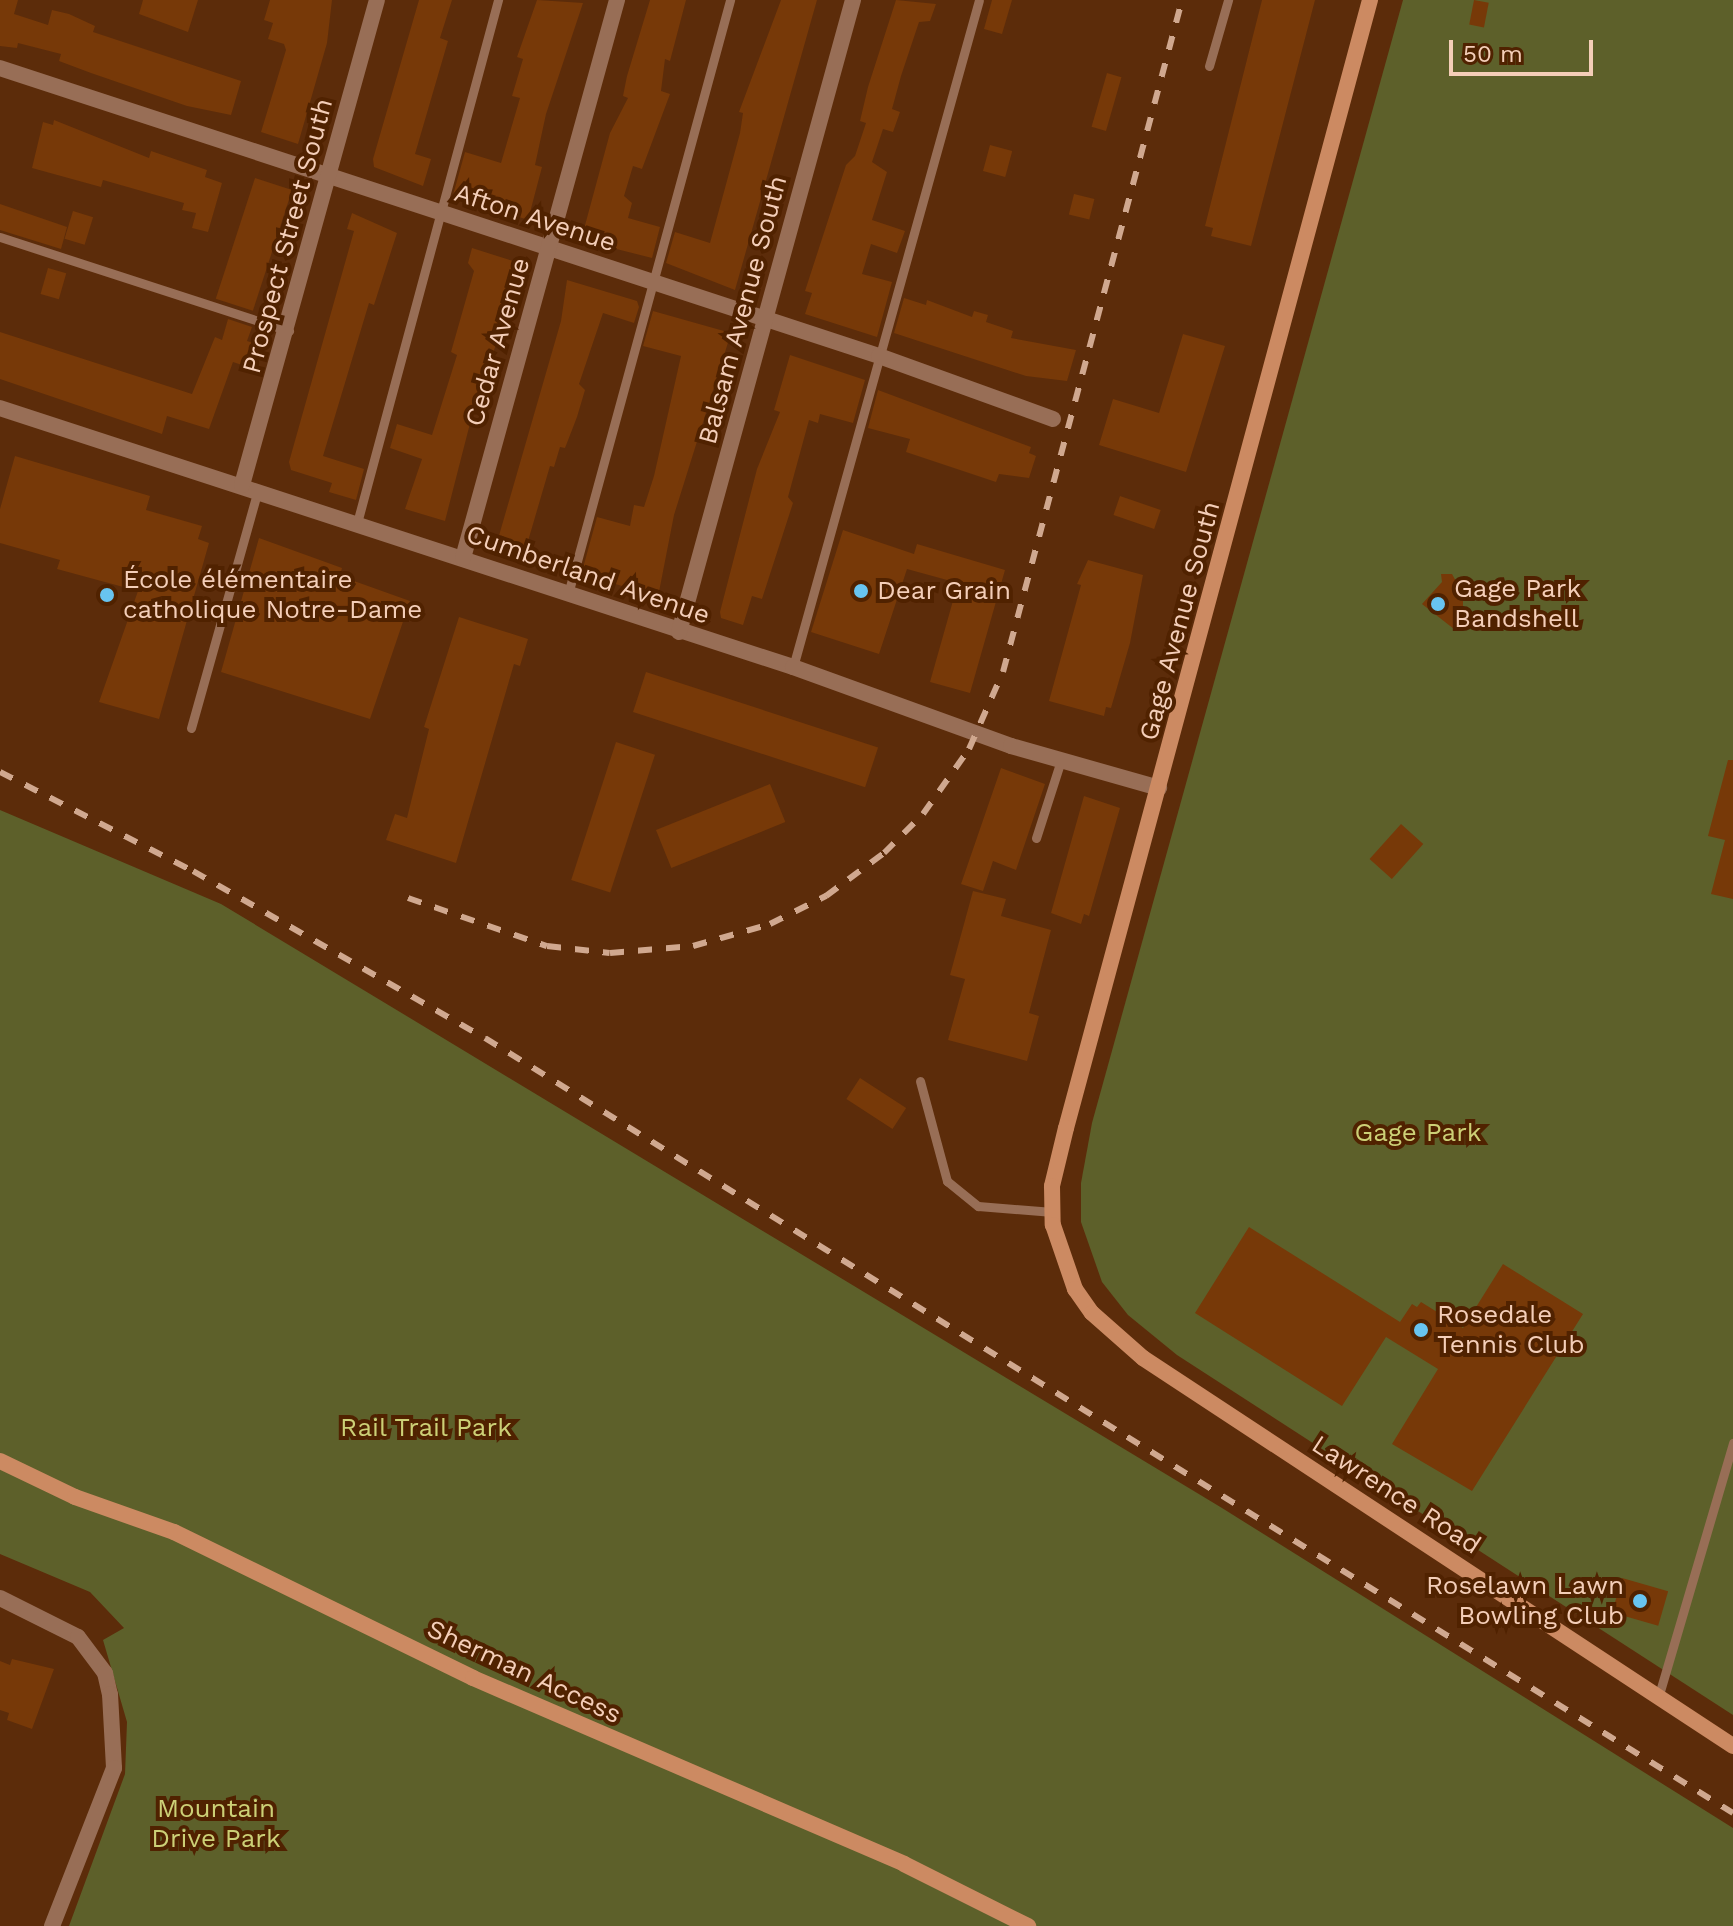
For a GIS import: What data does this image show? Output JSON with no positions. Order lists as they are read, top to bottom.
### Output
{
  "streets": {
    "street": [
      "Afton Avenue",
      "Prospect Street South",
      "Balsam Avenue South",
      "Cedar Avenue",
      "Cumberland Avenue",
      "Gage Avenue South",
      "Lawrence Road",
      "Sherman Access"
    ]
  },
  "crossings": [
    ["Afton Avenue", "Prospect Street South"],
    ["Afton Avenue", "Balsam Avenue South"],
    ["Afton Avenue", "Cedar Avenue"],
    ["Prospect Street South", "Cumberland Avenue"],
    ["Balsam Avenue South", "Cumberland Avenue"],
    ["Cedar Avenue", "Cumberland Avenue"],
    ["Cumberland Avenue", "Gage Avenue South"],
    ["Gage Avenue South", "Lawrence Road"]
  ],
  "parks": ["Gage Park", "Rail Trail Park", "Mountain Drive Park"],
  "places": [
    "Dear Grain",
    "École élémentaire catholique Notre-Dame",
    "Gage Park Bandshell",
    "Rosedale Tennis Club",
    "Roselawn Lawn Bowling Club"
  ],
  "scale_bar": "50 m"
}
